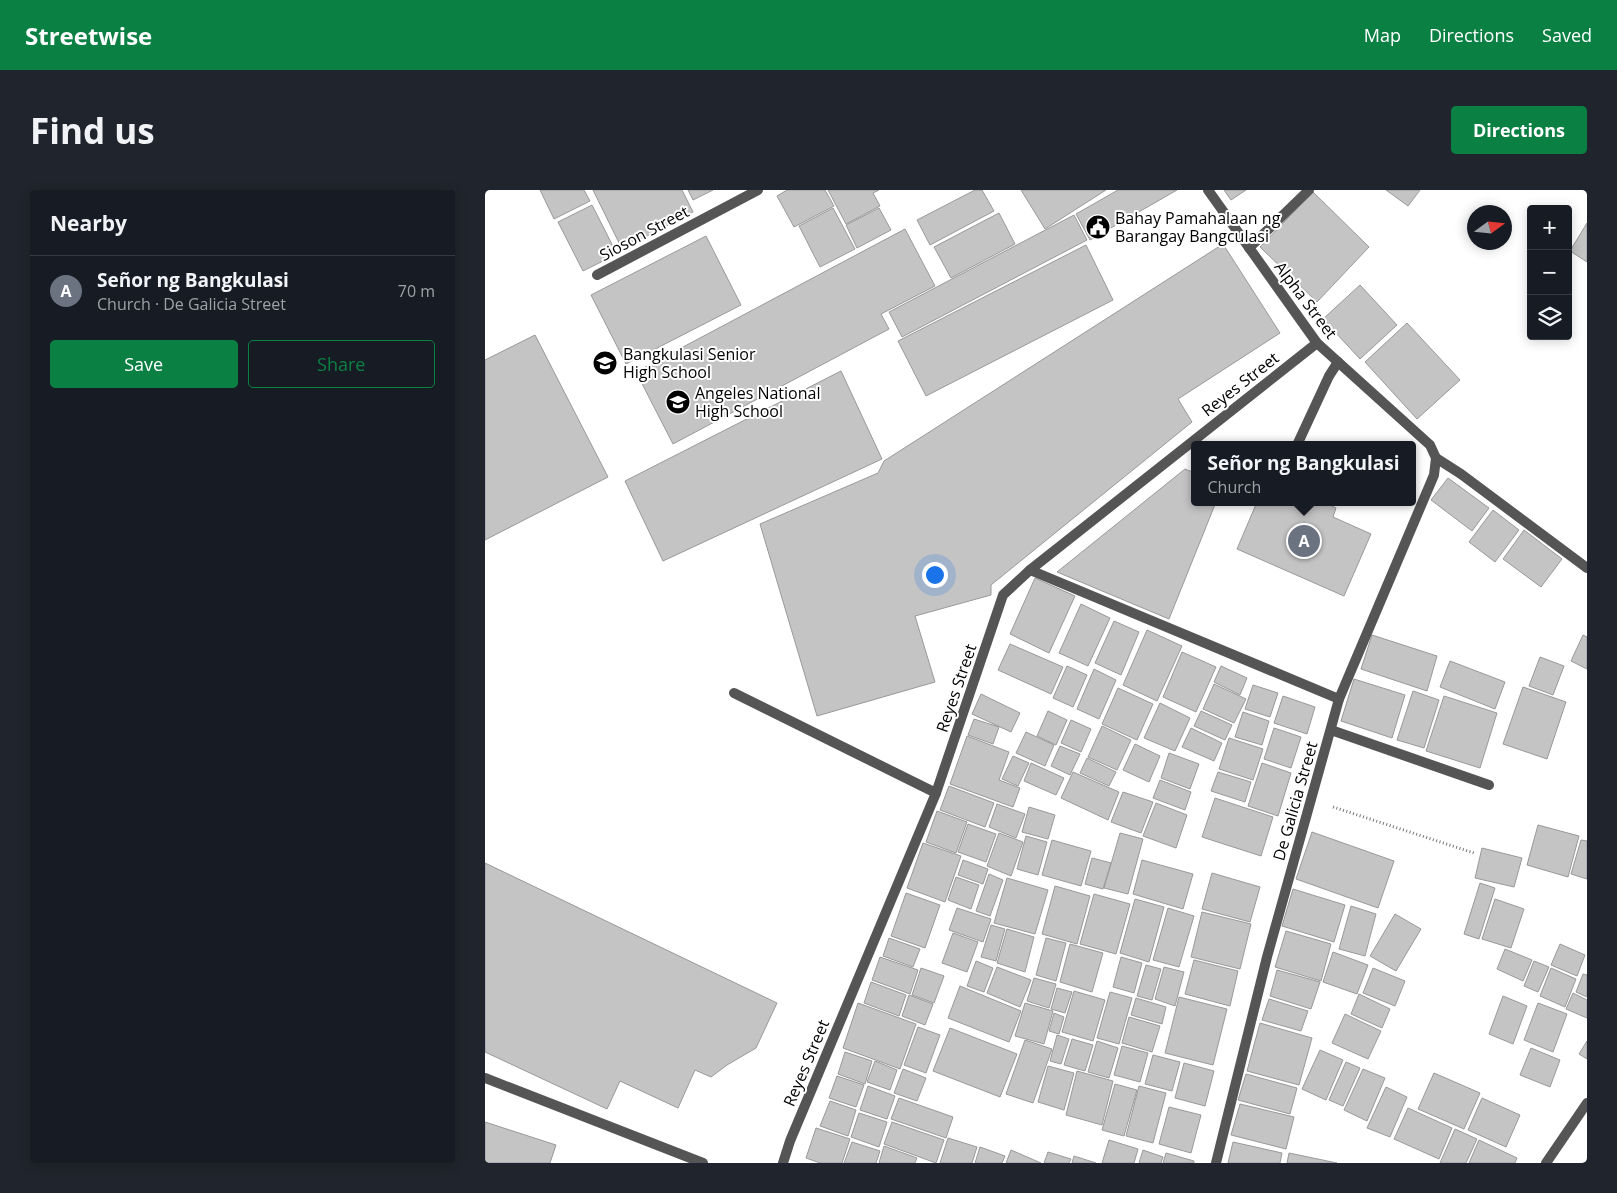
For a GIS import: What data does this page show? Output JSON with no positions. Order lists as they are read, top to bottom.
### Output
{
  "streets": {
    "street": [
      "Sioson Street",
      "Alpha Street",
      "Reyes Street",
      "De Galicia Street"
    ]
  },
  "crossings": [
    ["Alpha Street", "Reyes Street"],
    ["Alpha Street", "De Galicia Street"]
  ],
  "places": {
    "public building": ["Bahay Pamahalaan ng Barangay Bangculasi"],
    "school or university": ["Bangkulasi Senior High School", "Angeles National High School"]
  },
  "north": "right",
  "page": {
    "header": "Streetwise",
    "nav": ["Map", "Directions", "Saved"],
    "buttons": [
      "Directions",
      ["Save", "Share"]
    ],
    "title": "Find us",
    "heading": "Nearby",
    "map_buttons": ["+", "−"],
    "list": [
      {
        "mark": "A",
        "name": "Señor ng Bangkulasi",
        "note": "Church · De Galicia Street",
        "value": "70 m"
      }
    ],
    "popup": ["Señor ng Bangkulasi", "Church"],
    "pins": "A"
  }
}
